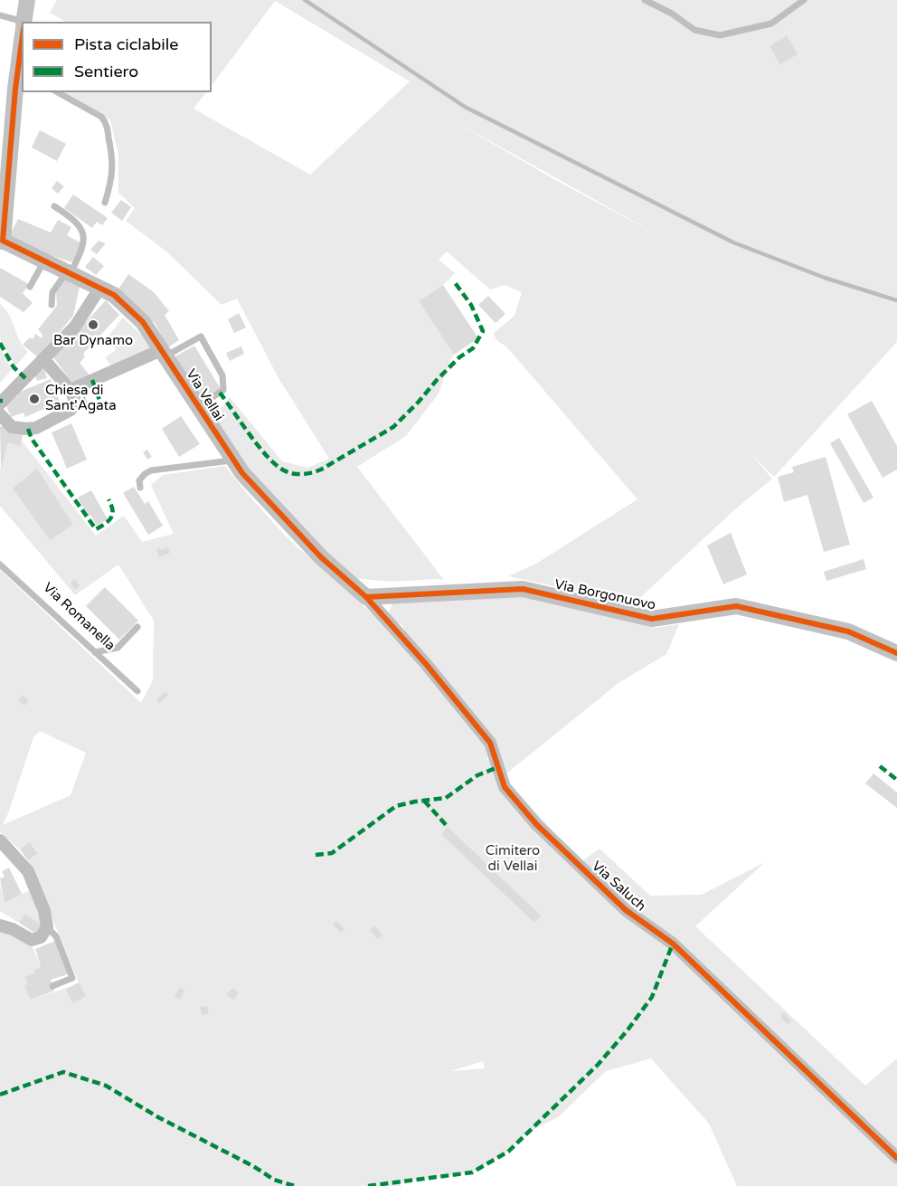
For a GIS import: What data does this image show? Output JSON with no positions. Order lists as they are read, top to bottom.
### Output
{
  "streets": {
    "street": ["Via Vellai", "Via Borgonuovo", "Via Saluch"],
    "lane": ["Via Romanella"]
  },
  "crossings": [
    ["Via Vellai", "Via Borgonuovo"],
    ["Via Vellai", "Via Saluch"],
    ["Via Borgonuovo", "Via Saluch"]
  ],
  "parks": ["Cimitero di Vellai"],
  "places": ["Bar Dynamo", "Chiesa di Sant'Agata"],
  "legend": ["Pista ciclabile", "Sentiero"]
}
